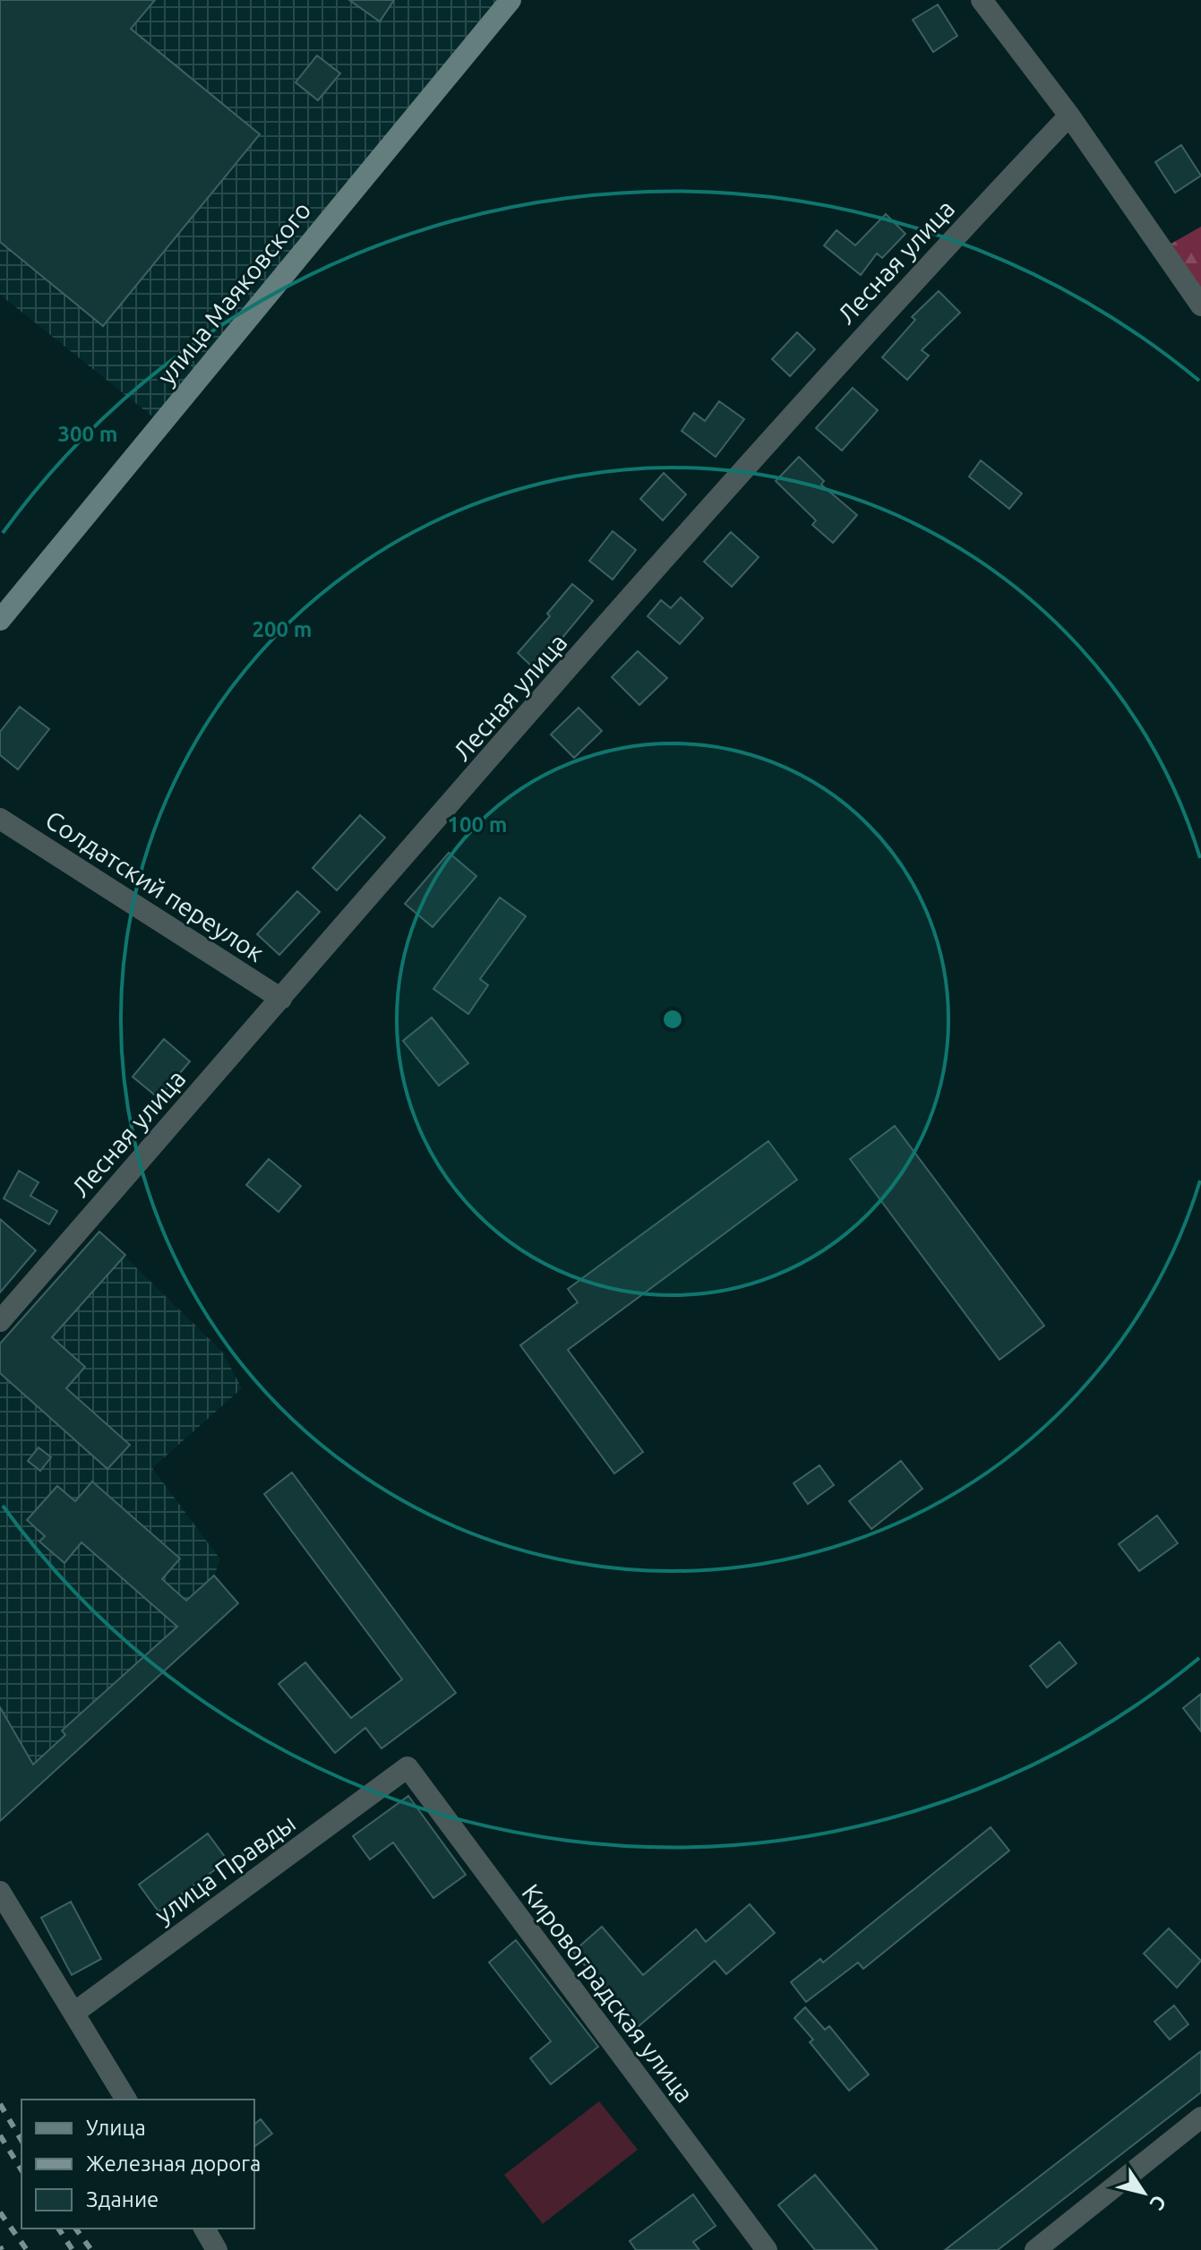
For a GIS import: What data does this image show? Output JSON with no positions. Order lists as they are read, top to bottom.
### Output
{
  "streets": {
    "street": [
      "Лесная улица",
      "улица Маяковского",
      "Солдатский переулок",
      "улица Правды",
      "Кировоградская улица"
    ]
  },
  "crossings": [
    ["Лесная улица", "Солдатский переулок"],
    ["улица Правды", "Кировоградская улица"]
  ],
  "legend": ["Улица", "Железная дорога", "Здание"],
  "north": "bottom right",
  "rings": ["300 m", "200 m", "100 m"]
}
